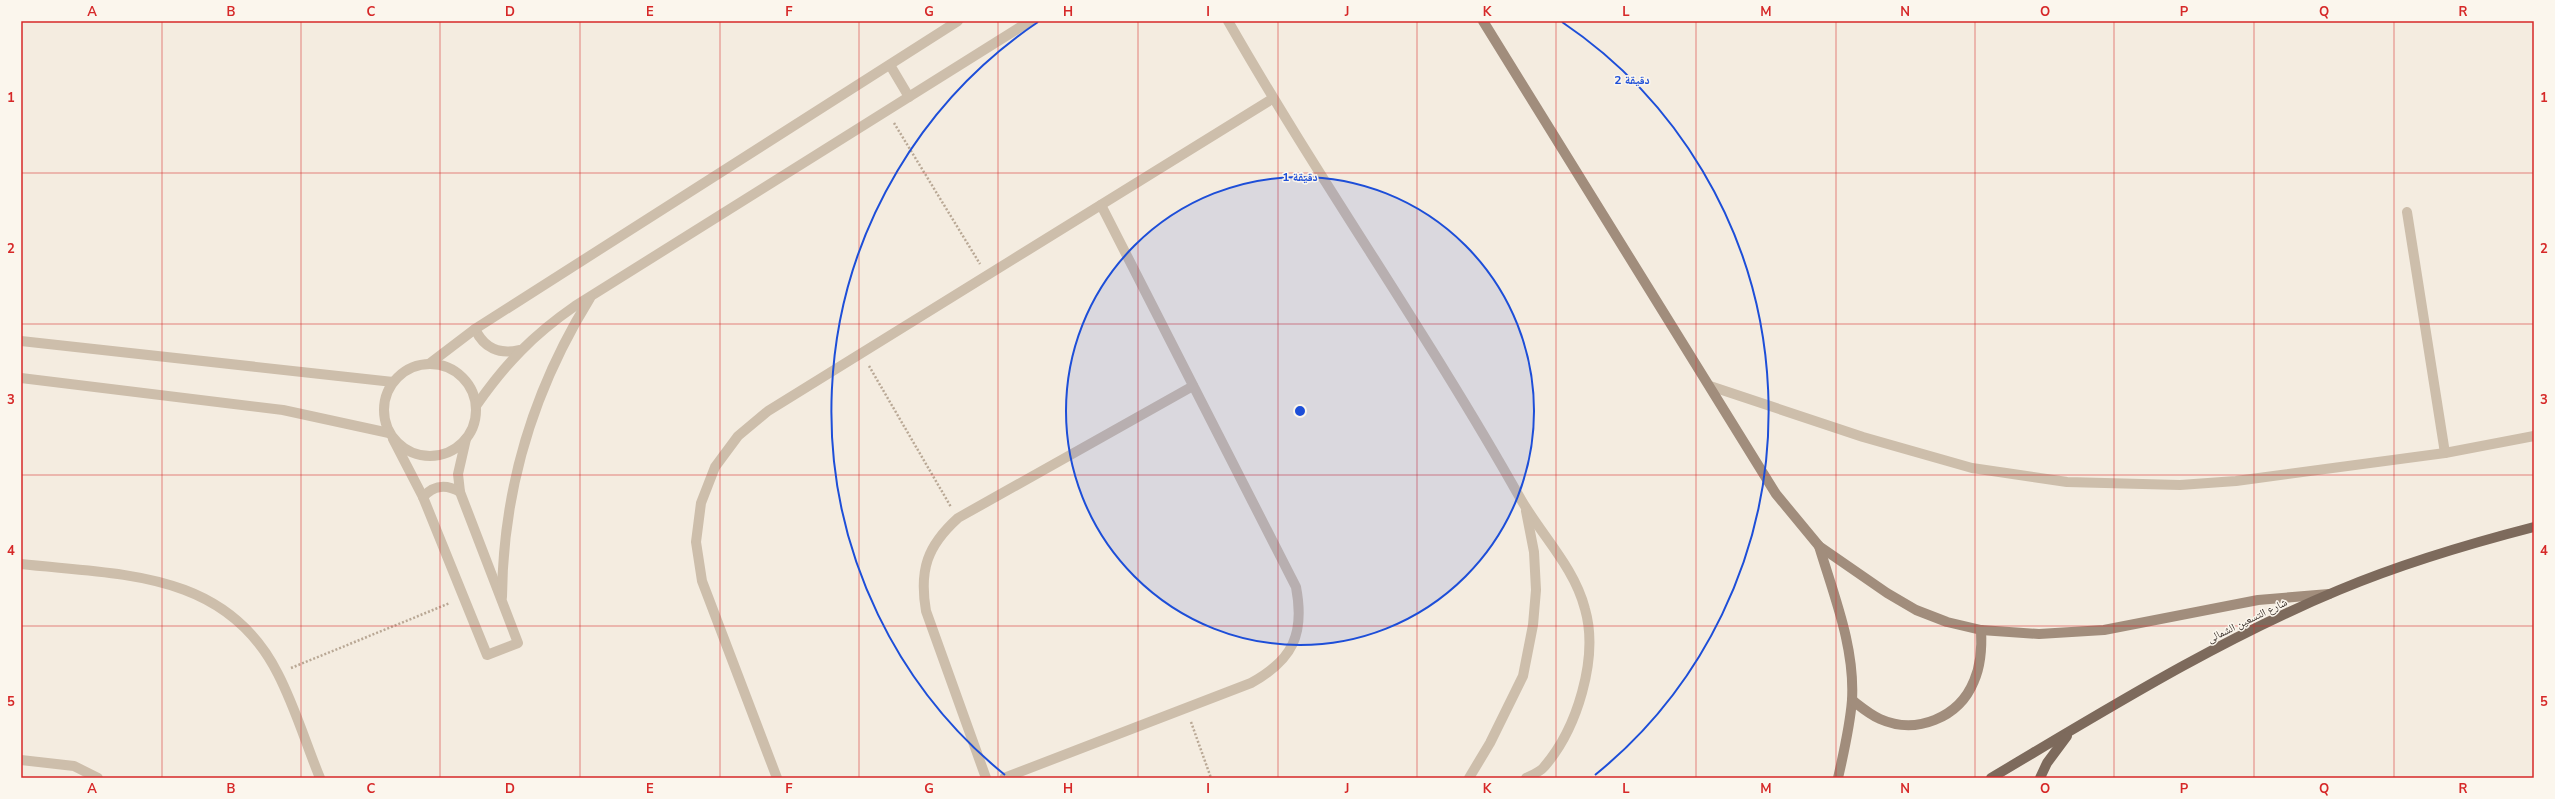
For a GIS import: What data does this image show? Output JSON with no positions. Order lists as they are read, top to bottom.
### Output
{
  "streets": {
    "main road": ["شارع التسعين الشمالى"]
  },
  "grid": {
    "columns": [
      "A",
      "B",
      "C",
      "D",
      "E",
      "F",
      "G",
      "H",
      "I",
      "J",
      "K",
      "L",
      "M",
      "N",
      "O",
      "P",
      "Q",
      "R"
    ],
    "rows": [
      "1",
      "2",
      "3",
      "4",
      "5"
    ]
  },
  "rings": ["2 دقيقة", "1 دقيقة"]
}
